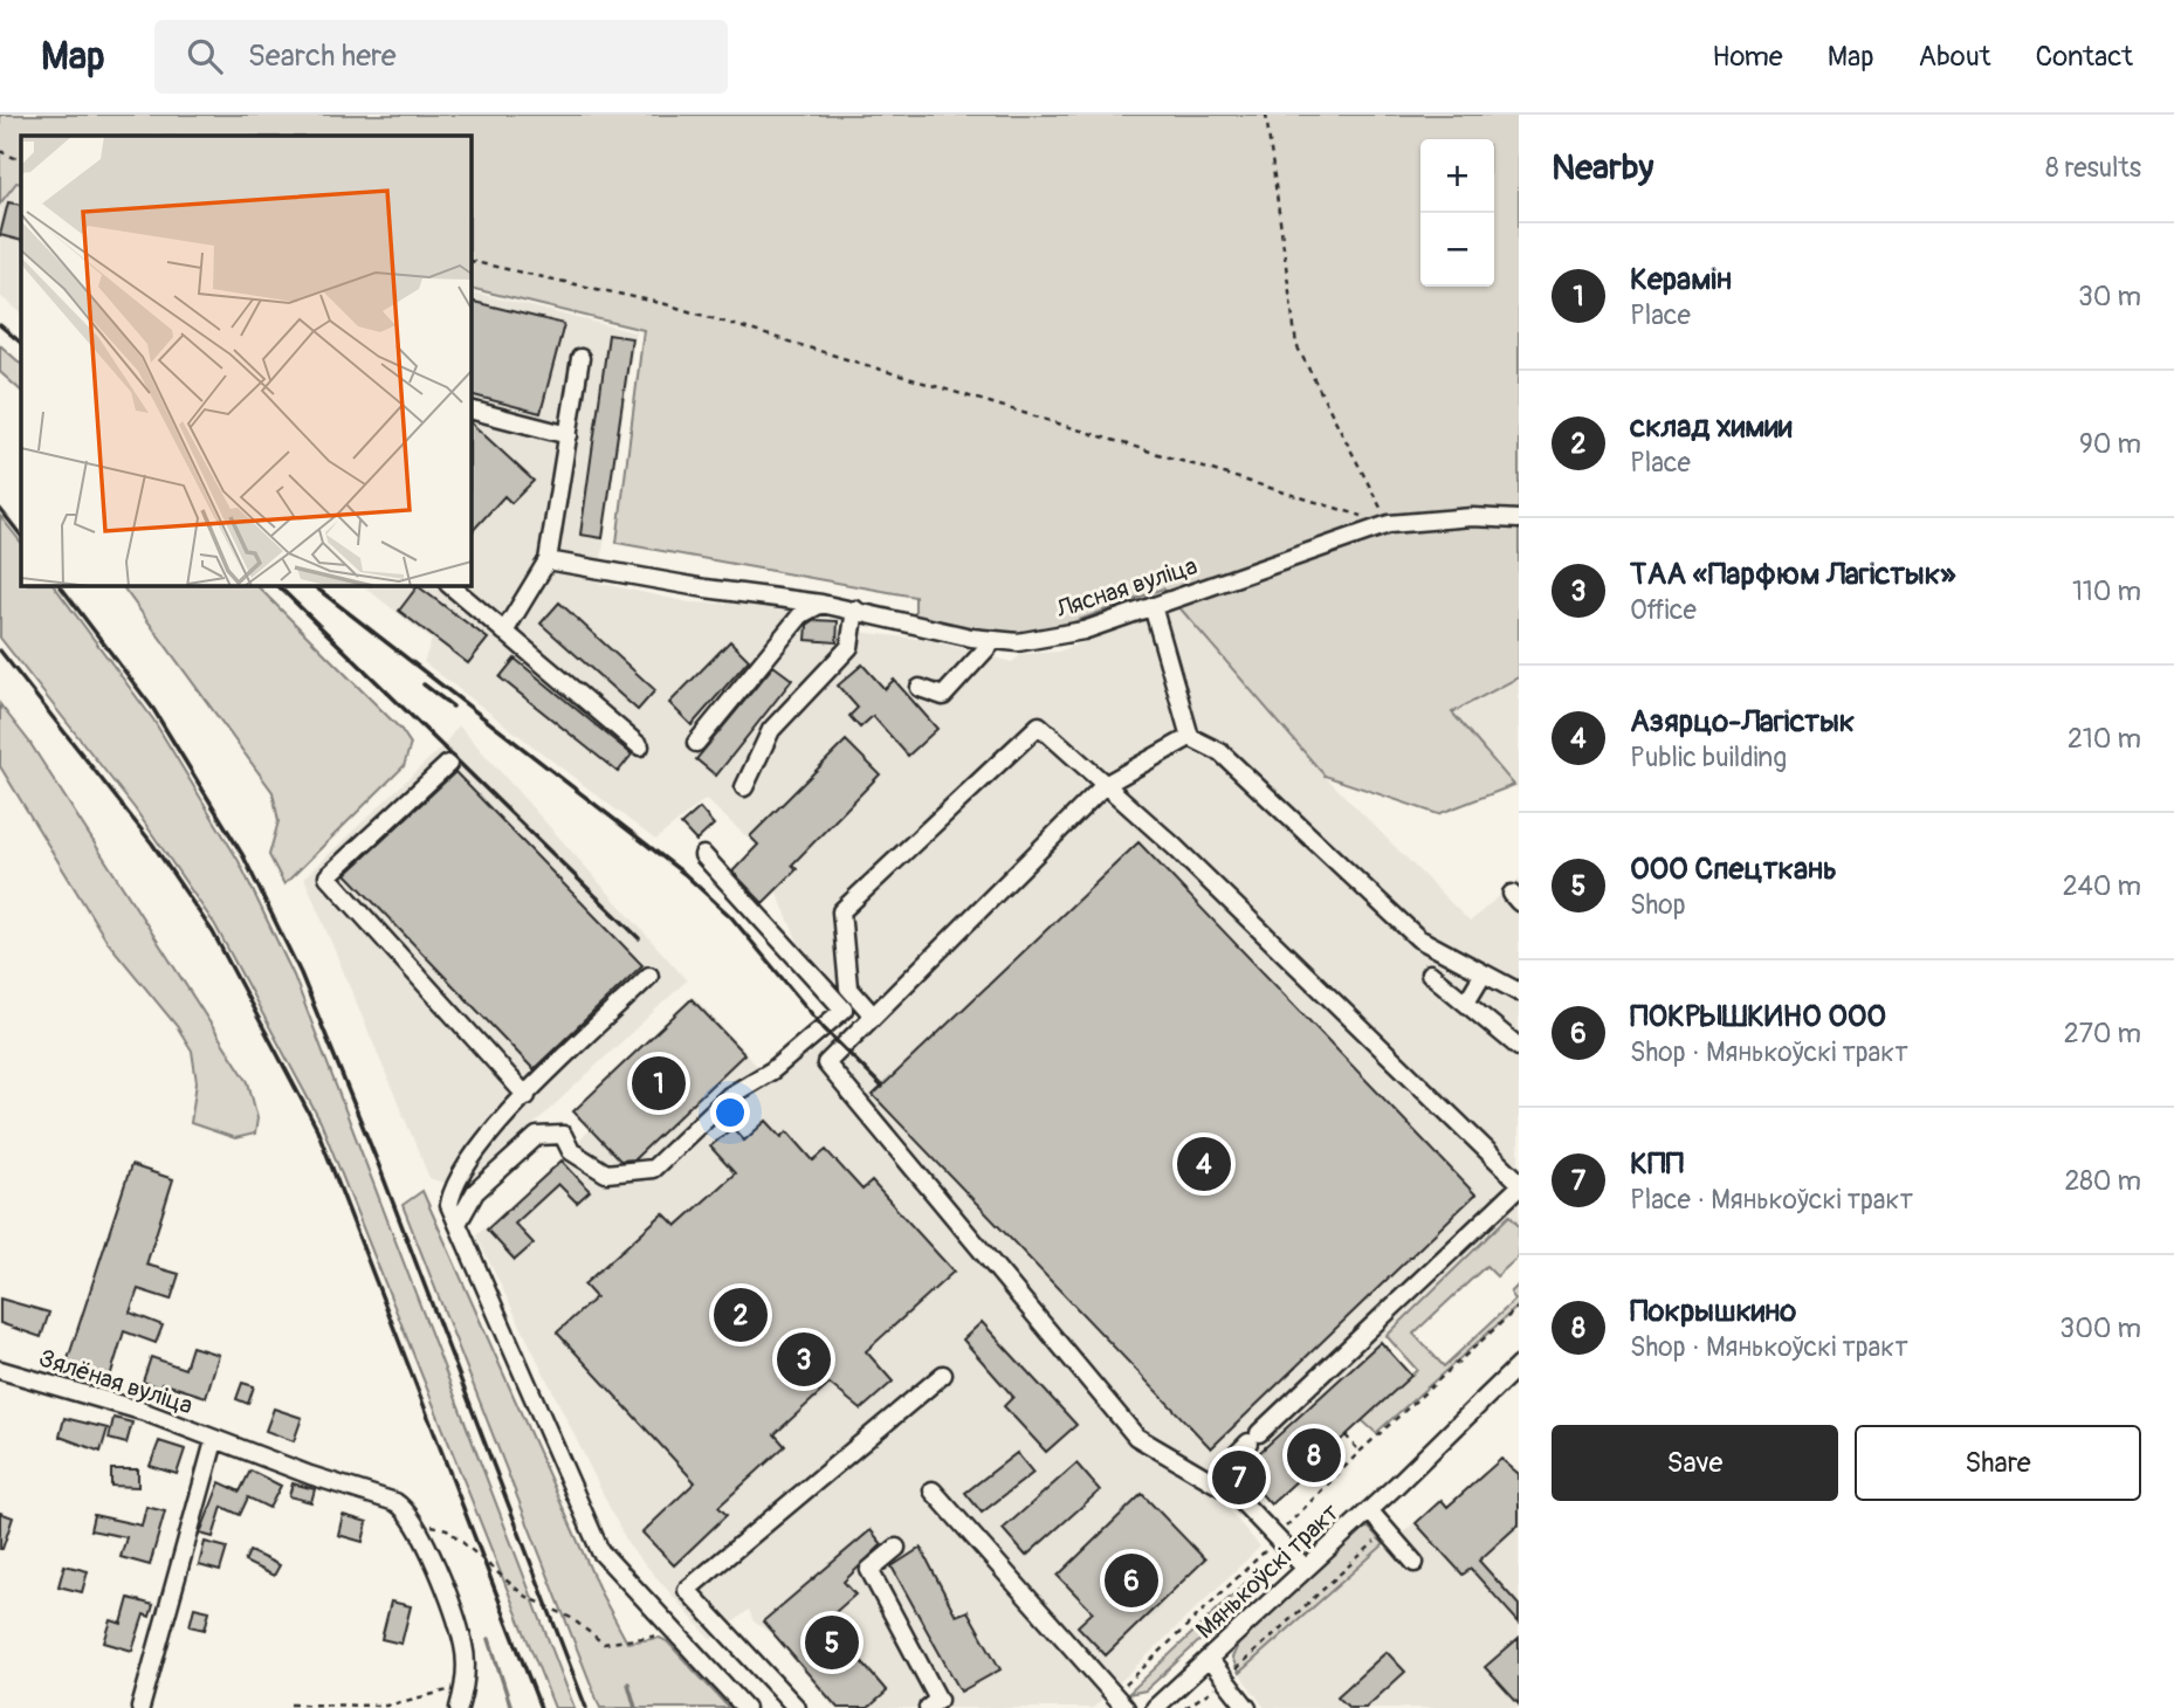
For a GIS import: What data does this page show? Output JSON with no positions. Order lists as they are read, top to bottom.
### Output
{
  "streets": {
    "street": ["Лясная вуліца", "Зялёная вуліца", "Мянькоўскі тракт"]
  },
  "page": {
    "header": "Map",
    "search": "Search here",
    "nav": [
      "Home",
      "Map",
      "About",
      "Contact"
    ],
    "heading": ["Nearby", "8 results"],
    "map_buttons": ["+", "−"],
    "list": [
      {
        "mark": "1",
        "name": "Керамін",
        "note": "Place",
        "value": "30 m"
      },
      {
        "mark": "2",
        "name": "склад химии",
        "note": "Place",
        "value": "90 m"
      },
      {
        "mark": "3",
        "name": "ТАА «Парфюм Лагістык»",
        "note": "Office",
        "value": "110 m"
      },
      {
        "mark": "4",
        "name": "Азярцо-Лагістык",
        "note": "Public building",
        "value": "210 m"
      },
      {
        "mark": "5",
        "name": "ООО Спецткань",
        "note": "Shop",
        "value": "240 m"
      },
      {
        "mark": "6",
        "name": "ПОКРЫШКИНО ООО",
        "note": "Shop · Мянькоўскі тракт",
        "value": "270 m"
      },
      {
        "mark": "7",
        "name": "КПП",
        "note": "Place · Мянькоўскі тракт",
        "value": "280 m"
      },
      {
        "mark": "8",
        "name": "Покрышкино",
        "note": "Shop · Мянькоўскі тракт",
        "value": "300 m"
      }
    ],
    "pins": [
      "1",
      "4",
      "2",
      "3",
      "8",
      "7",
      "6",
      "5"
    ],
    "buttons": ["Save", "Share"]
  }
}
